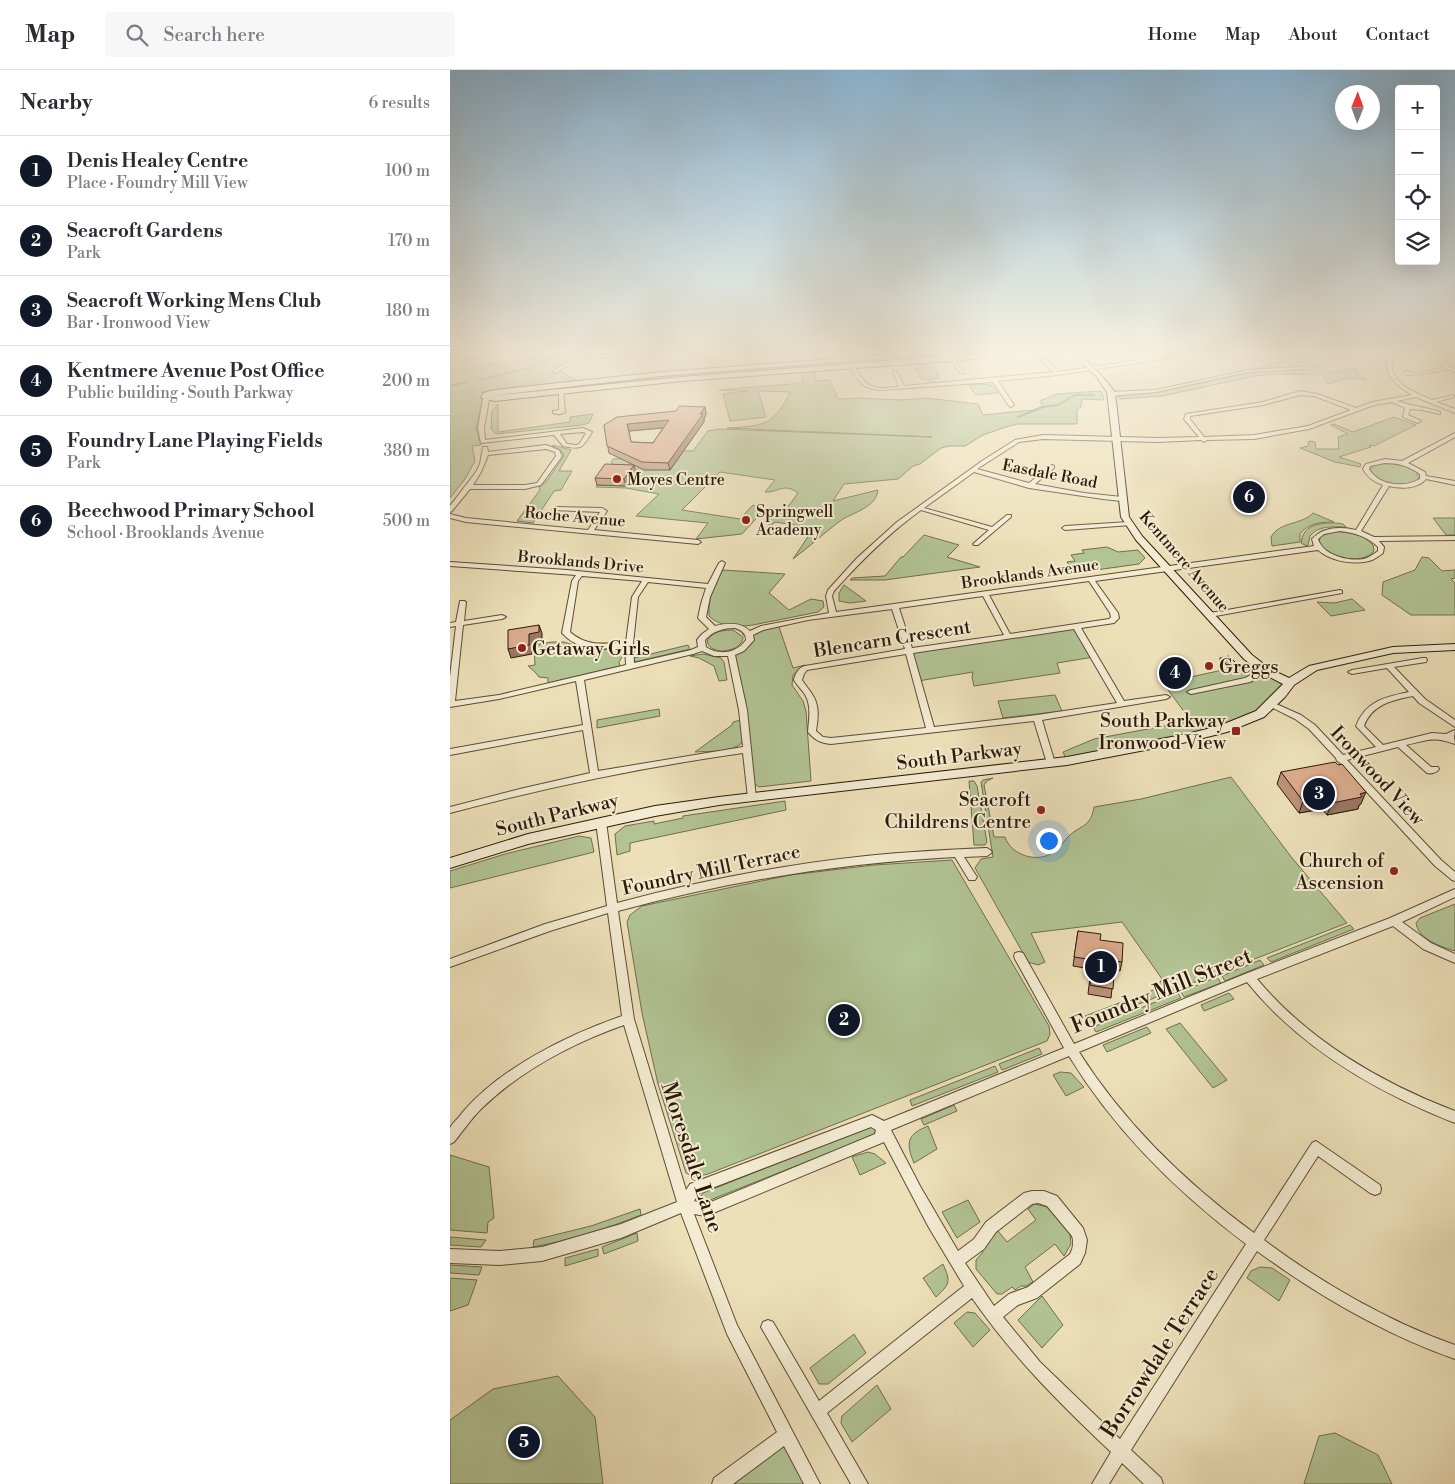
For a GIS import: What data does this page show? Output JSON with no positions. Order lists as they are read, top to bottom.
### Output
{
  "streets": {
    "street": [
      "Easdale Road",
      "Roche Avenue",
      "Brooklands Drive",
      "Kentmere Avenue",
      "Brooklands Avenue",
      "Blencarn Crescent",
      "South Parkway",
      "Ironwood View",
      "Foundry Mill Terrace",
      "Foundry Mill Street",
      "Moresdale Lane",
      "Borrowdale Terrace"
    ]
  },
  "crossings": [
    ["Easdale Road", "Kentmere Avenue"],
    ["Kentmere Avenue", "Brooklands Avenue"],
    ["Kentmere Avenue", "South Parkway"],
    ["Blencarn Crescent", "South Parkway"],
    ["South Parkway", "Ironwood View"],
    ["South Parkway", "Moresdale Lane"],
    ["Foundry Mill Terrace", "Moresdale Lane"],
    ["Foundry Mill Street", "Moresdale Lane"]
  ],
  "places": {
    "other": [
      "Moyes Centre",
      "Springwell Academy",
      "Getaway Girls",
      "Greggs",
      "Seacroft Childrens Centre",
      "Church of Ascension"
    ],
    "transit": ["South Parkway Ironwood View"]
  },
  "north": "top",
  "page": {
    "header": "Map",
    "search": "Search here",
    "nav": [
      "Home",
      "Map",
      "About",
      "Contact"
    ],
    "heading": ["Nearby", "6 results"],
    "map_buttons": ["+", "−"],
    "list": [
      {
        "mark": "1",
        "name": "Denis Healey Centre",
        "note": "Place · Foundry Mill View",
        "value": "100 m"
      },
      {
        "mark": "2",
        "name": "Seacroft Gardens",
        "note": "Park",
        "value": "170 m"
      },
      {
        "mark": "3",
        "name": "Seacroft Working Mens Club",
        "note": "Bar · Ironwood View",
        "value": "180 m"
      },
      {
        "mark": "4",
        "name": "Kentmere Avenue Post Office",
        "note": "Public building · South Parkway",
        "value": "200 m"
      },
      {
        "mark": "5",
        "name": "Foundry Lane Playing Fields",
        "note": "Park",
        "value": "380 m"
      },
      {
        "mark": "6",
        "name": "Beechwood Primary School",
        "note": "School · Brooklands Avenue",
        "value": "500 m"
      }
    ],
    "pins": [
      "6",
      "4",
      "3",
      "1",
      "2",
      "5"
    ]
  }
}
